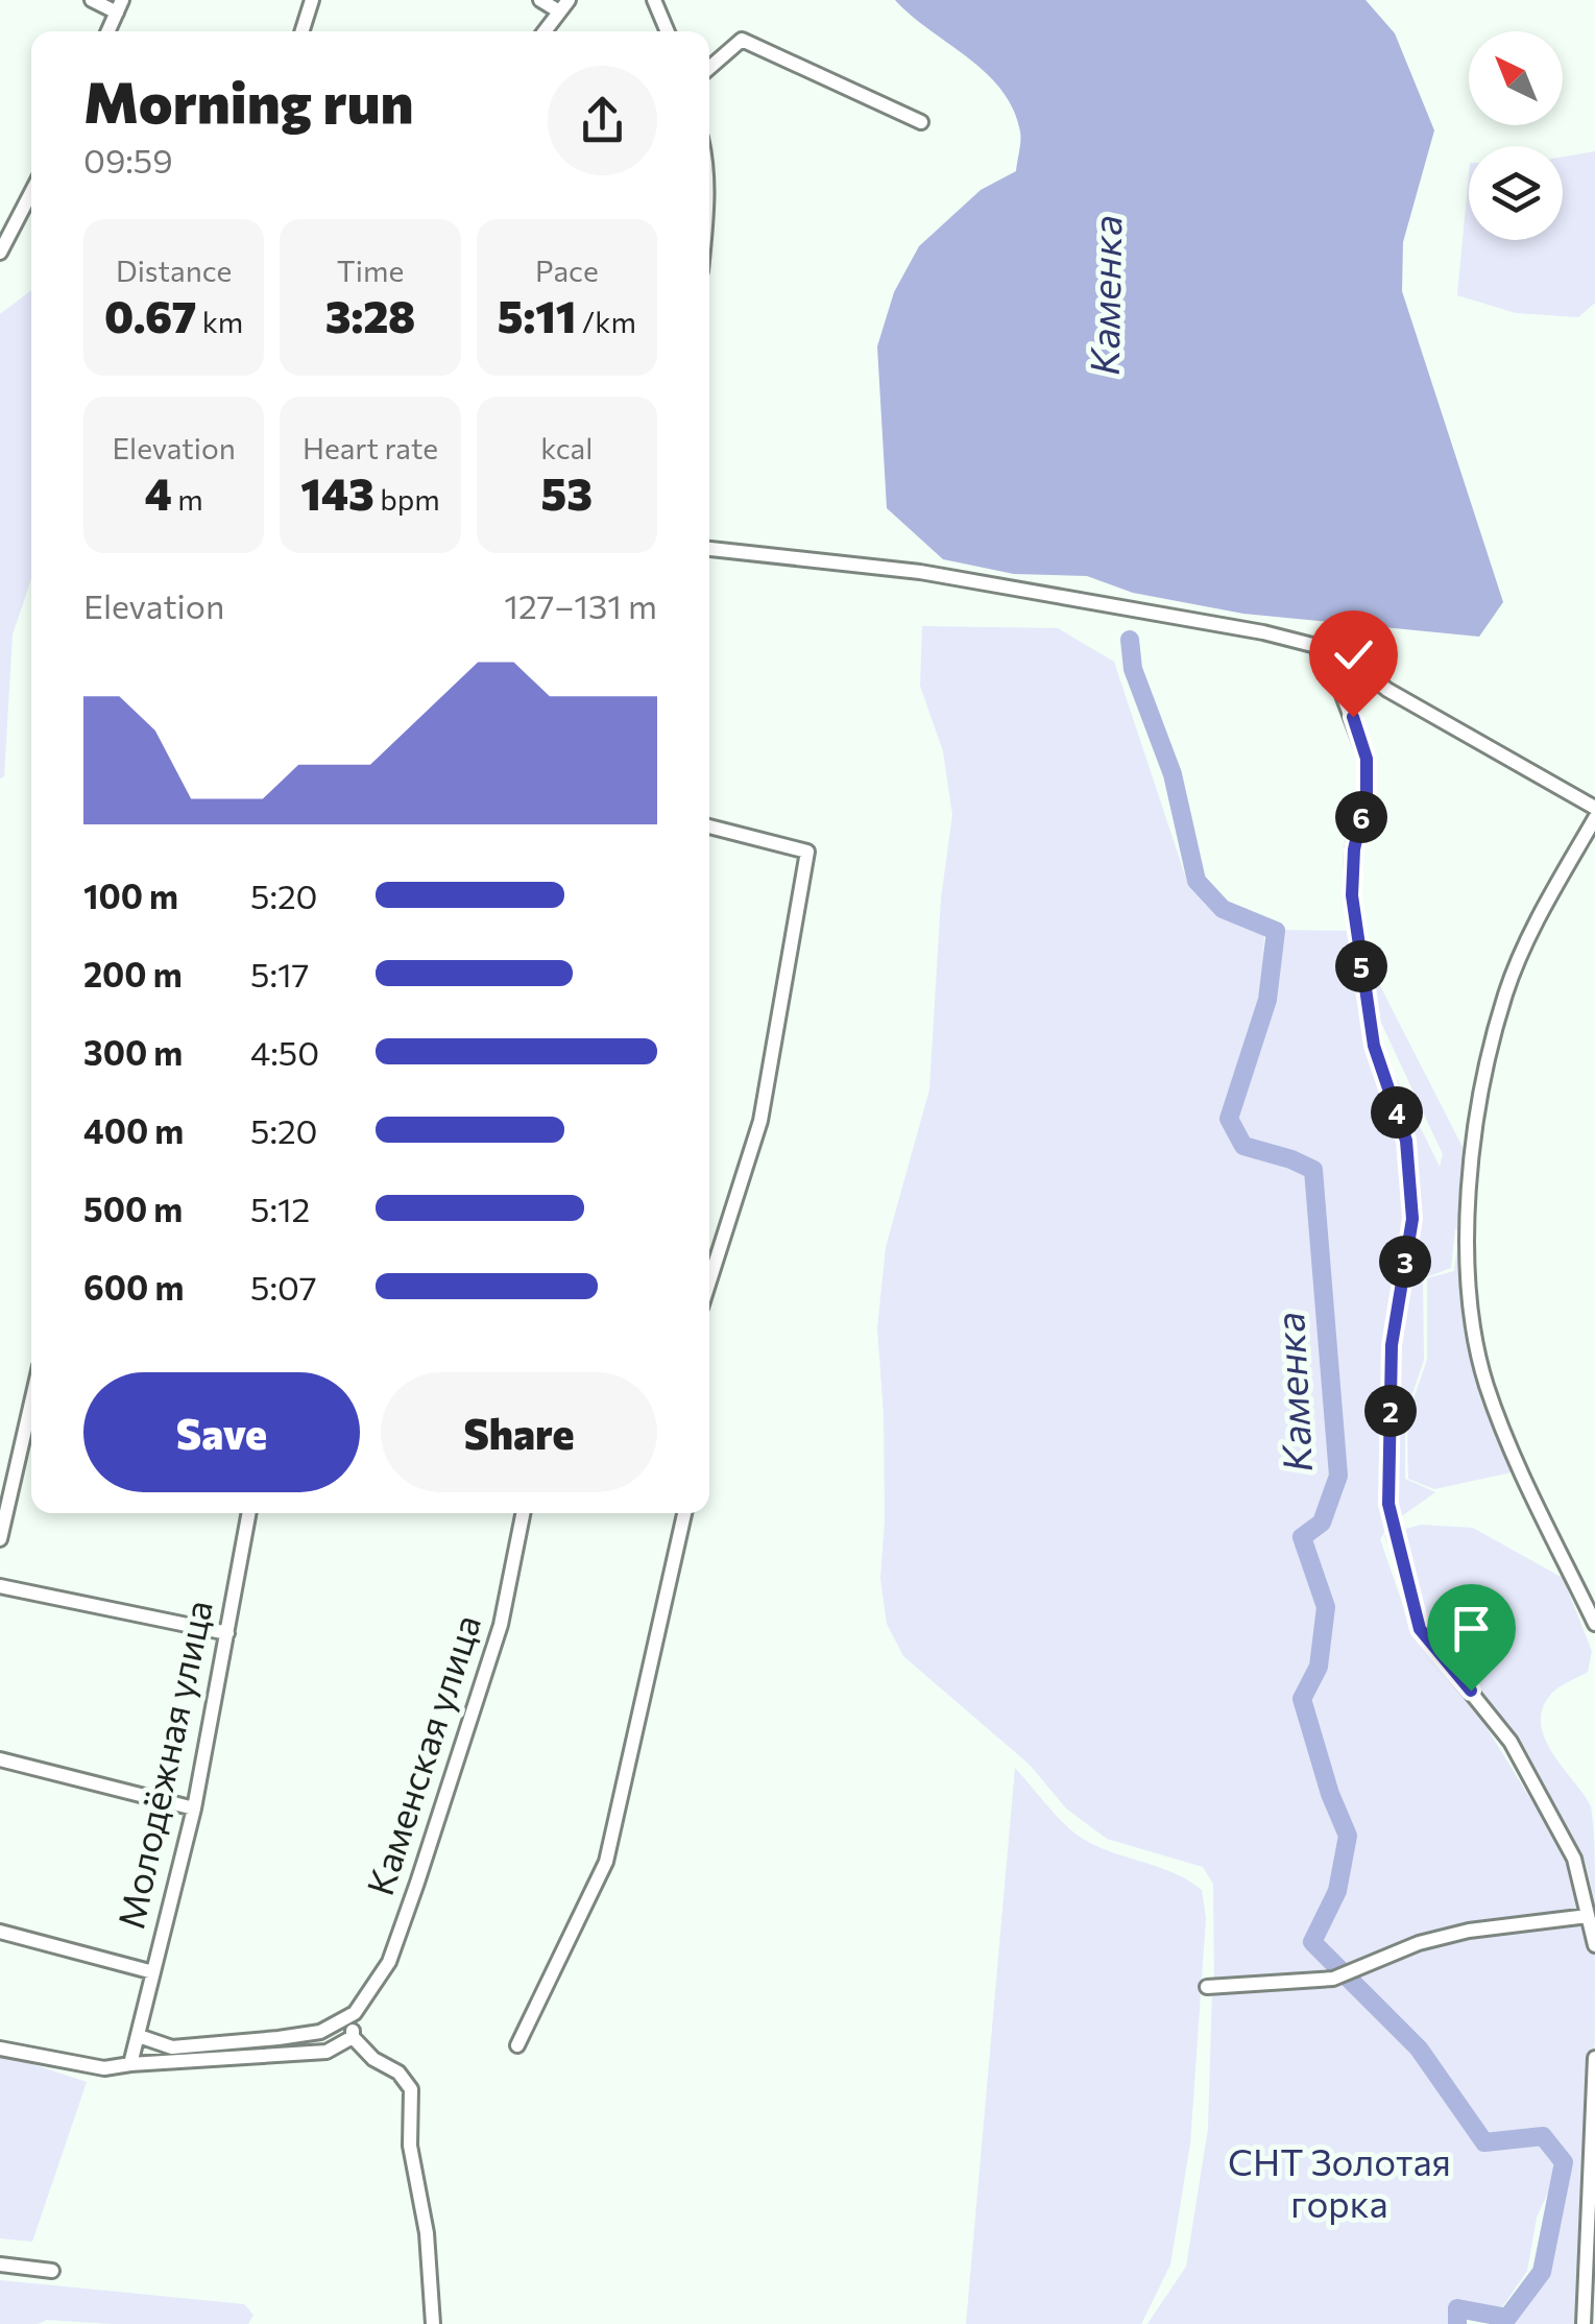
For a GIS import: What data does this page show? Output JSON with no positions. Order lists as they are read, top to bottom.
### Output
{
  "streets": {
    "street": ["Каменская улица", "Молодёжная улица"]
  },
  "water": ["Каменка"],
  "parks": ["СНТ Золотая горка"],
  "north": "top left",
  "page": {
    "heading": ["Morning run", "09:59"],
    "stats": [
      ["Distance", "0.67 km"],
      ["Time", "3:28"],
      ["Pace", "5:11 /km"],
      ["Elevation", "4 m"],
      ["Heart rate", "143 bpm"],
      ["kcal", "53"]
    ],
    "chart": ["Elevation", "127–131 m"],
    "pins": [
      "6",
      "5",
      "4",
      "3",
      "2"
    ],
    "list": [
      {
        "name": "100 m",
        "note": "5:20"
      },
      {
        "name": "200 m",
        "note": "5:17"
      },
      {
        "name": "300 m",
        "note": "4:50"
      },
      {
        "name": "400 m",
        "note": "5:20"
      },
      {
        "name": "500 m",
        "note": "5:12"
      },
      {
        "name": "600 m",
        "note": "5:07"
      }
    ],
    "buttons": ["Save", "Share"]
  }
}
